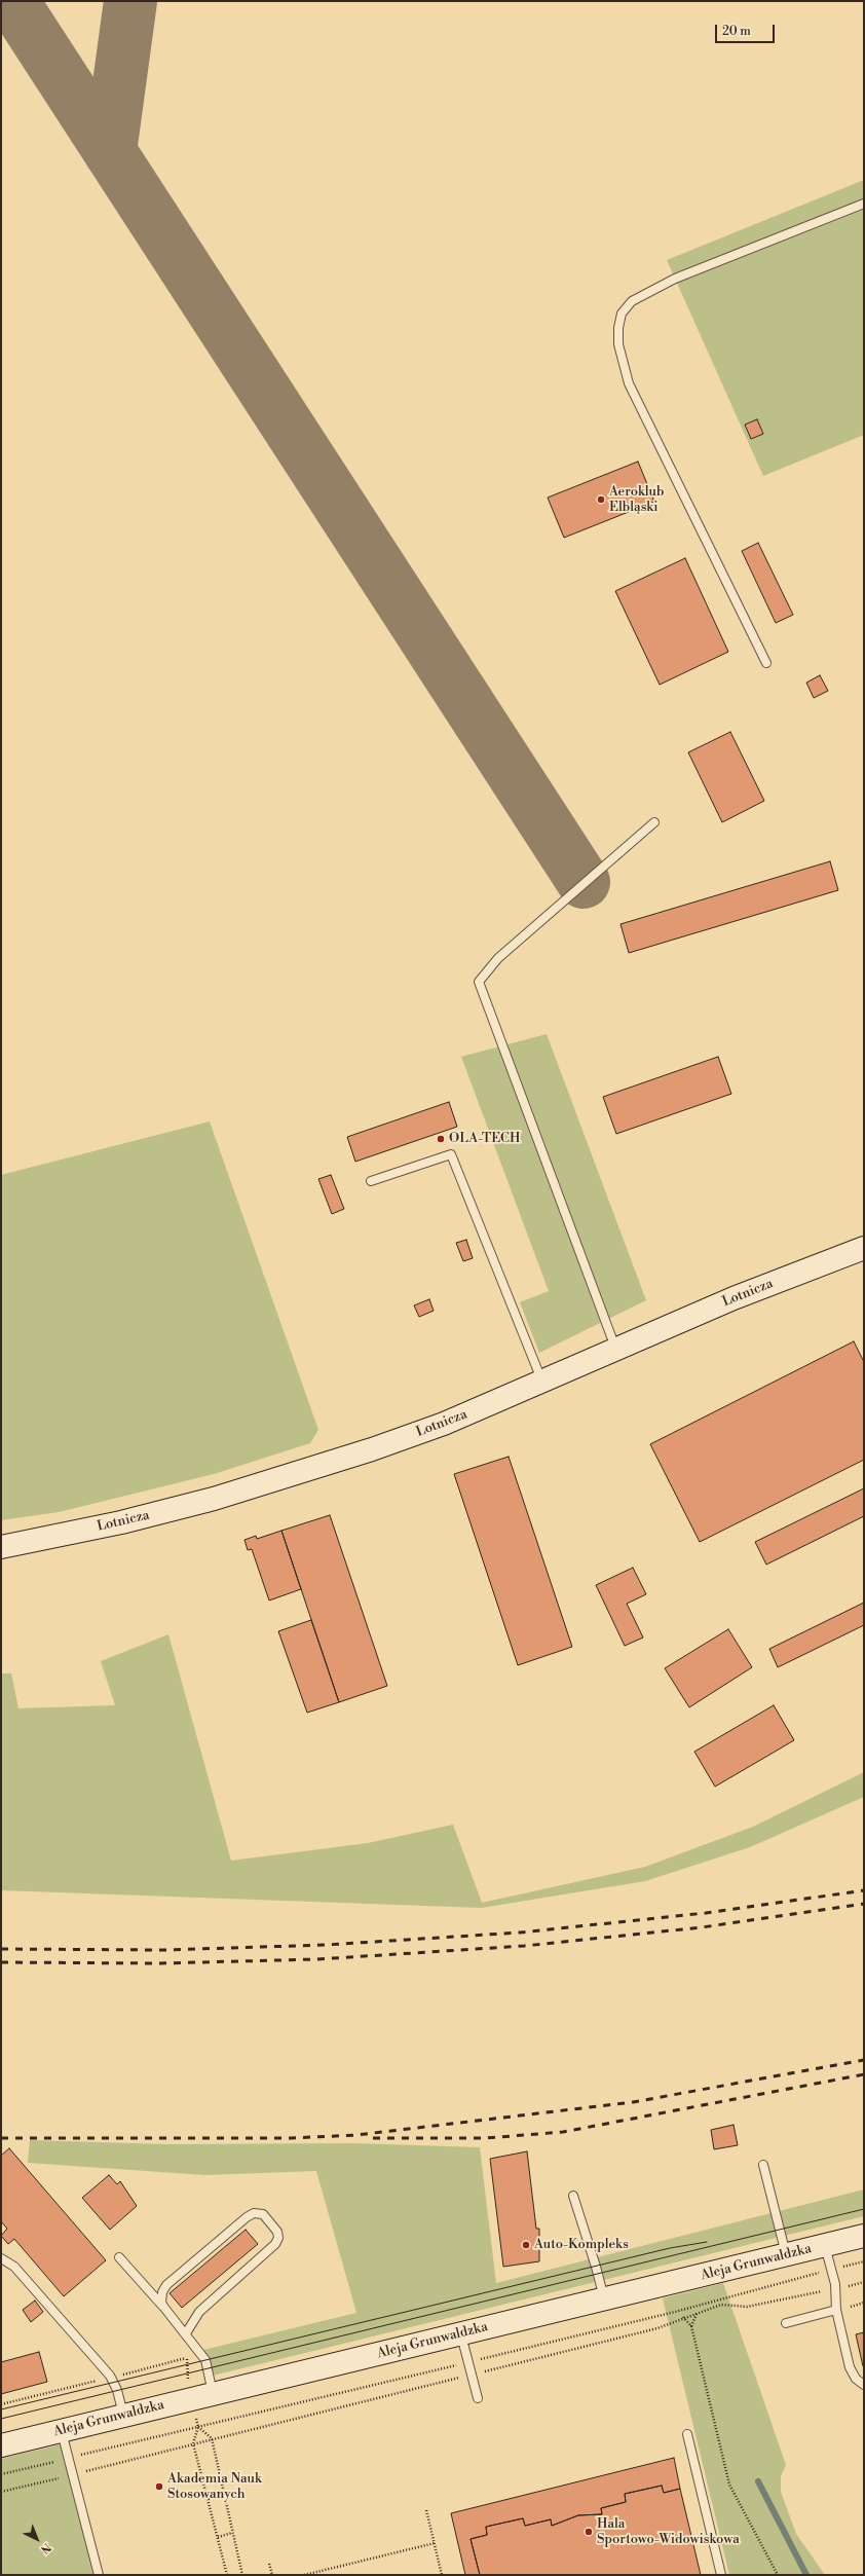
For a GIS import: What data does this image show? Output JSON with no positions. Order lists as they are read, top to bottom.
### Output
{
  "streets": {
    "street": ["Lotnicza", "Aleja Grunwaldzka"]
  },
  "places": [
    "Aeroklub Elbląski",
    "OLA-TECH",
    "Auto-Kompleks",
    "Akademia Nauk Stosowanych",
    "Hala Sportowo-Widowiskowa"
  ],
  "scale_bar": "20 m",
  "north": "bottom right"
}
